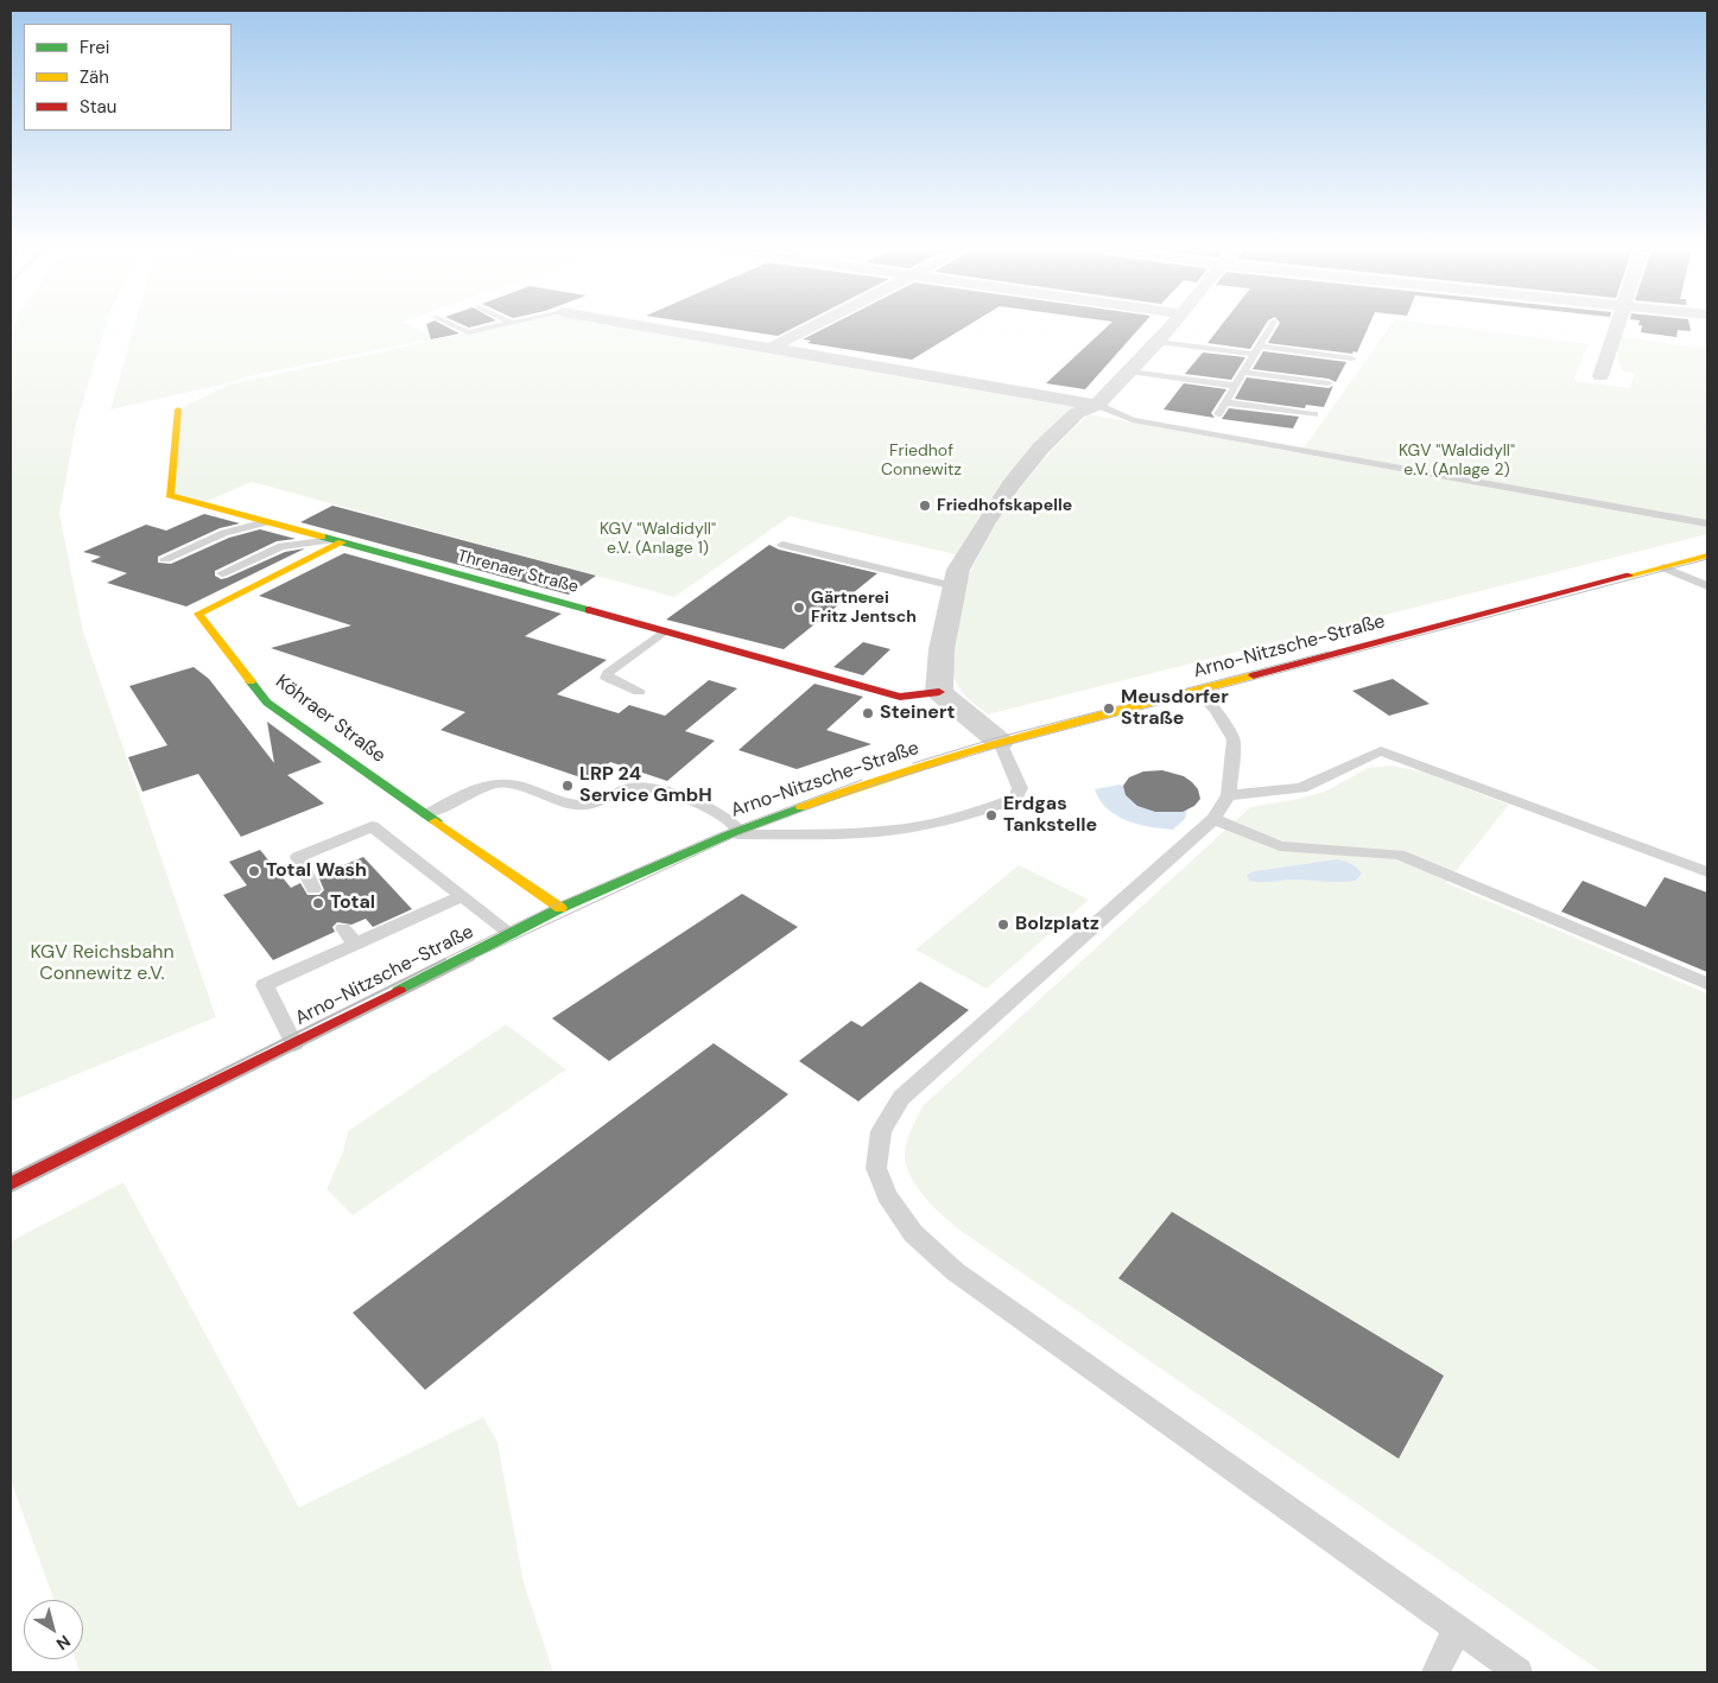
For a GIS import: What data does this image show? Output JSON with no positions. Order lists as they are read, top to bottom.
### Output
{
  "streets": {
    "street": ["Threnaer Straße", "Arno-Nitzsche-Straße", "Köhraer Straße"]
  },
  "crossings": [
    ["Threnaer Straße", "Köhraer Straße"],
    ["Arno-Nitzsche-Straße", "Köhraer Straße"]
  ],
  "parks": [
    "Friedhof Connewitz",
    "KGV \"Waldidyll\" e.V. (Anlage 2)",
    "KGV \"Waldidyll\" e.V. (Anlage 1)",
    "KGV Reichsbahn Connewitz e.V."
  ],
  "places": [
    "Friedhofskapelle",
    "Gärtnerei Fritz Jentsch",
    "Meusdorfer Straße",
    "Steinert",
    "LRP 24 Service GmbH",
    "Erdgas Tankstelle",
    "Total Wash",
    "Total",
    "Bolzplatz"
  ],
  "legend": ["Frei", "Zäh", "Stau"],
  "north": "bottom right"
}
